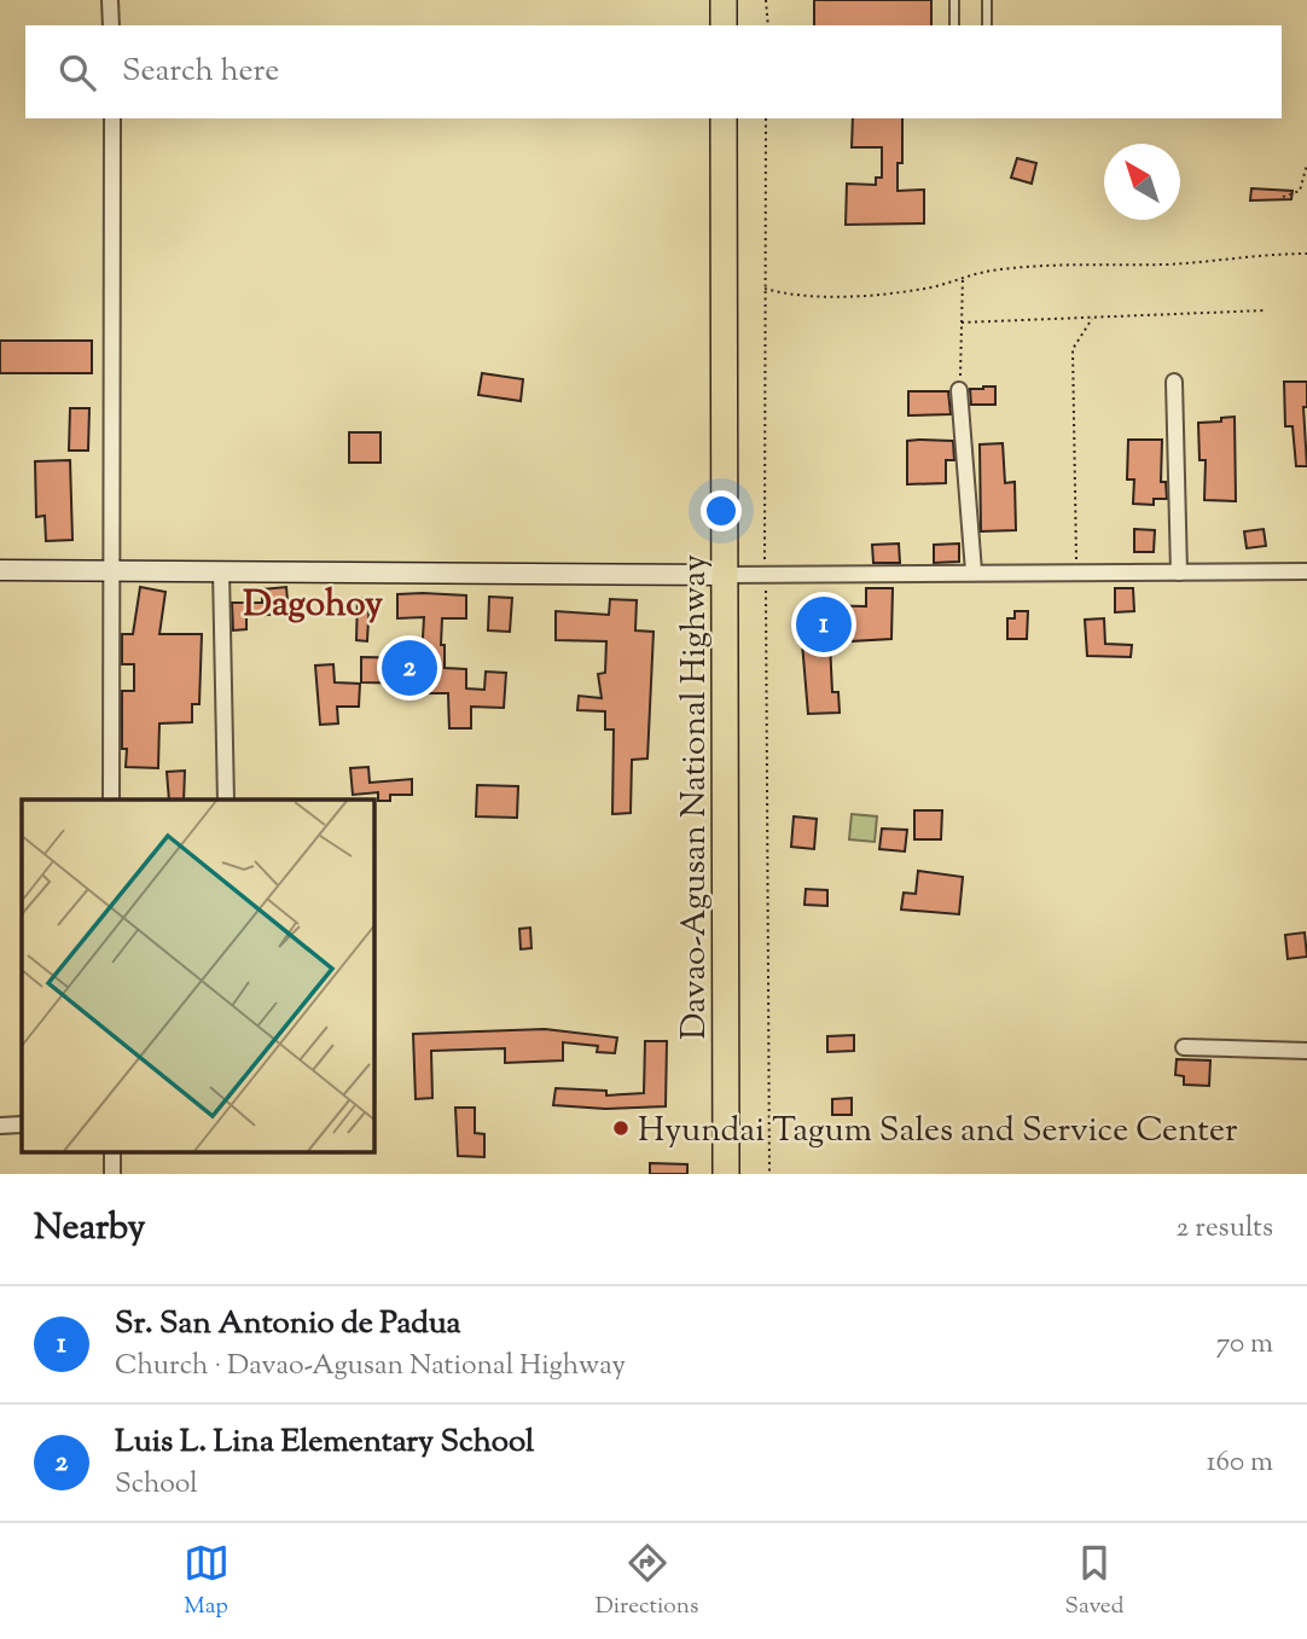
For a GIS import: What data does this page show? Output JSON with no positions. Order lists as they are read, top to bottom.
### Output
{
  "streets": {
    "highway": ["Davao-Agusan National Highway"]
  },
  "districts": ["Dagohoy"],
  "places": ["Hyundai Tagum Sales and Service Center"],
  "north": "top left",
  "page": {
    "search": "Search here",
    "pins": ["1", "2"],
    "heading": ["Nearby", "2 results"],
    "list": [
      {
        "mark": "1",
        "name": "Sr. San Antonio de Padua",
        "note": "Church · Davao-Agusan National Highway",
        "value": "70 m"
      },
      {
        "mark": "2",
        "name": "Luis L. Lina Elementary School",
        "note": "School",
        "value": "160 m"
      }
    ],
    "nav": ["Map", "Directions", "Saved"]
  }
}
